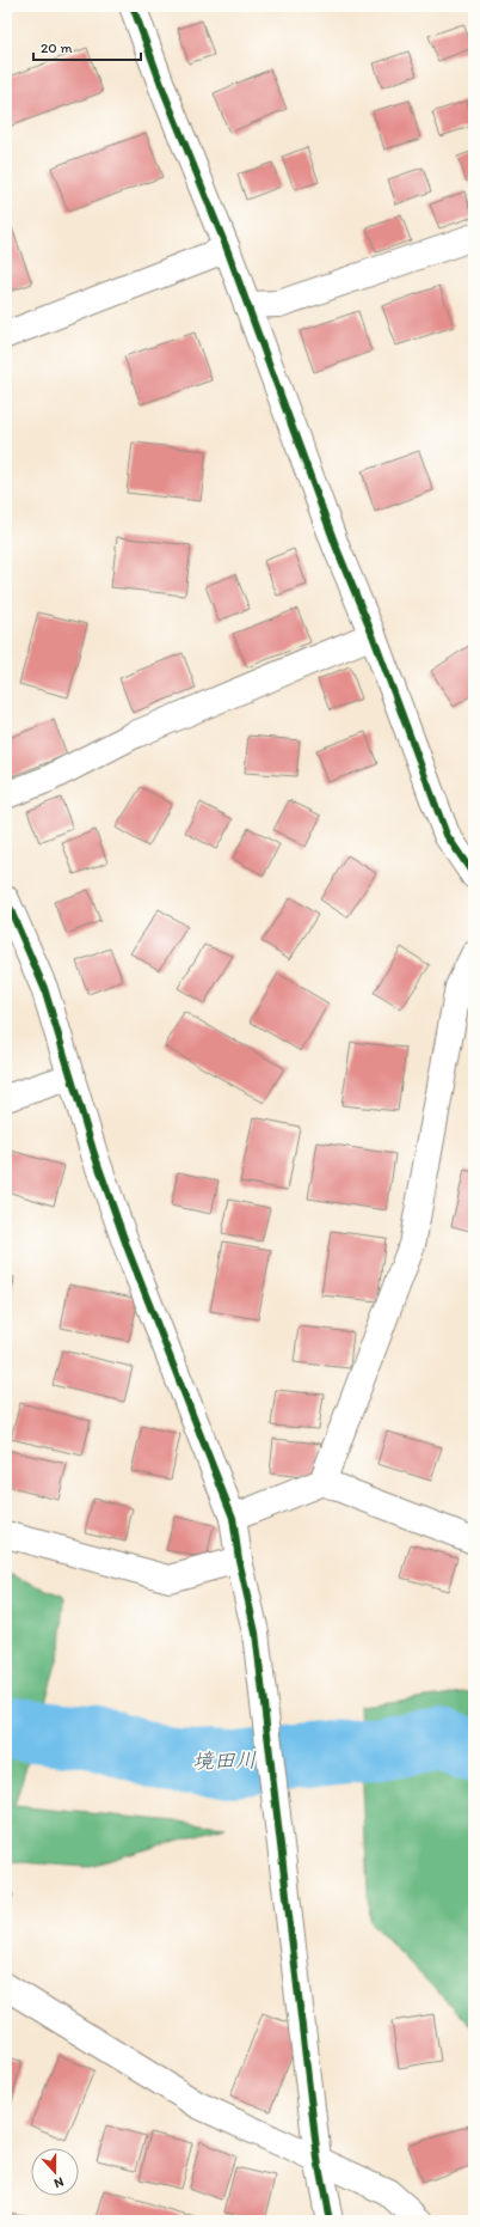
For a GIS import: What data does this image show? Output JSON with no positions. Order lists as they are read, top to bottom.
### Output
{
  "water": ["境田川"],
  "scale_bar": "20 m",
  "north": "bottom"
}
